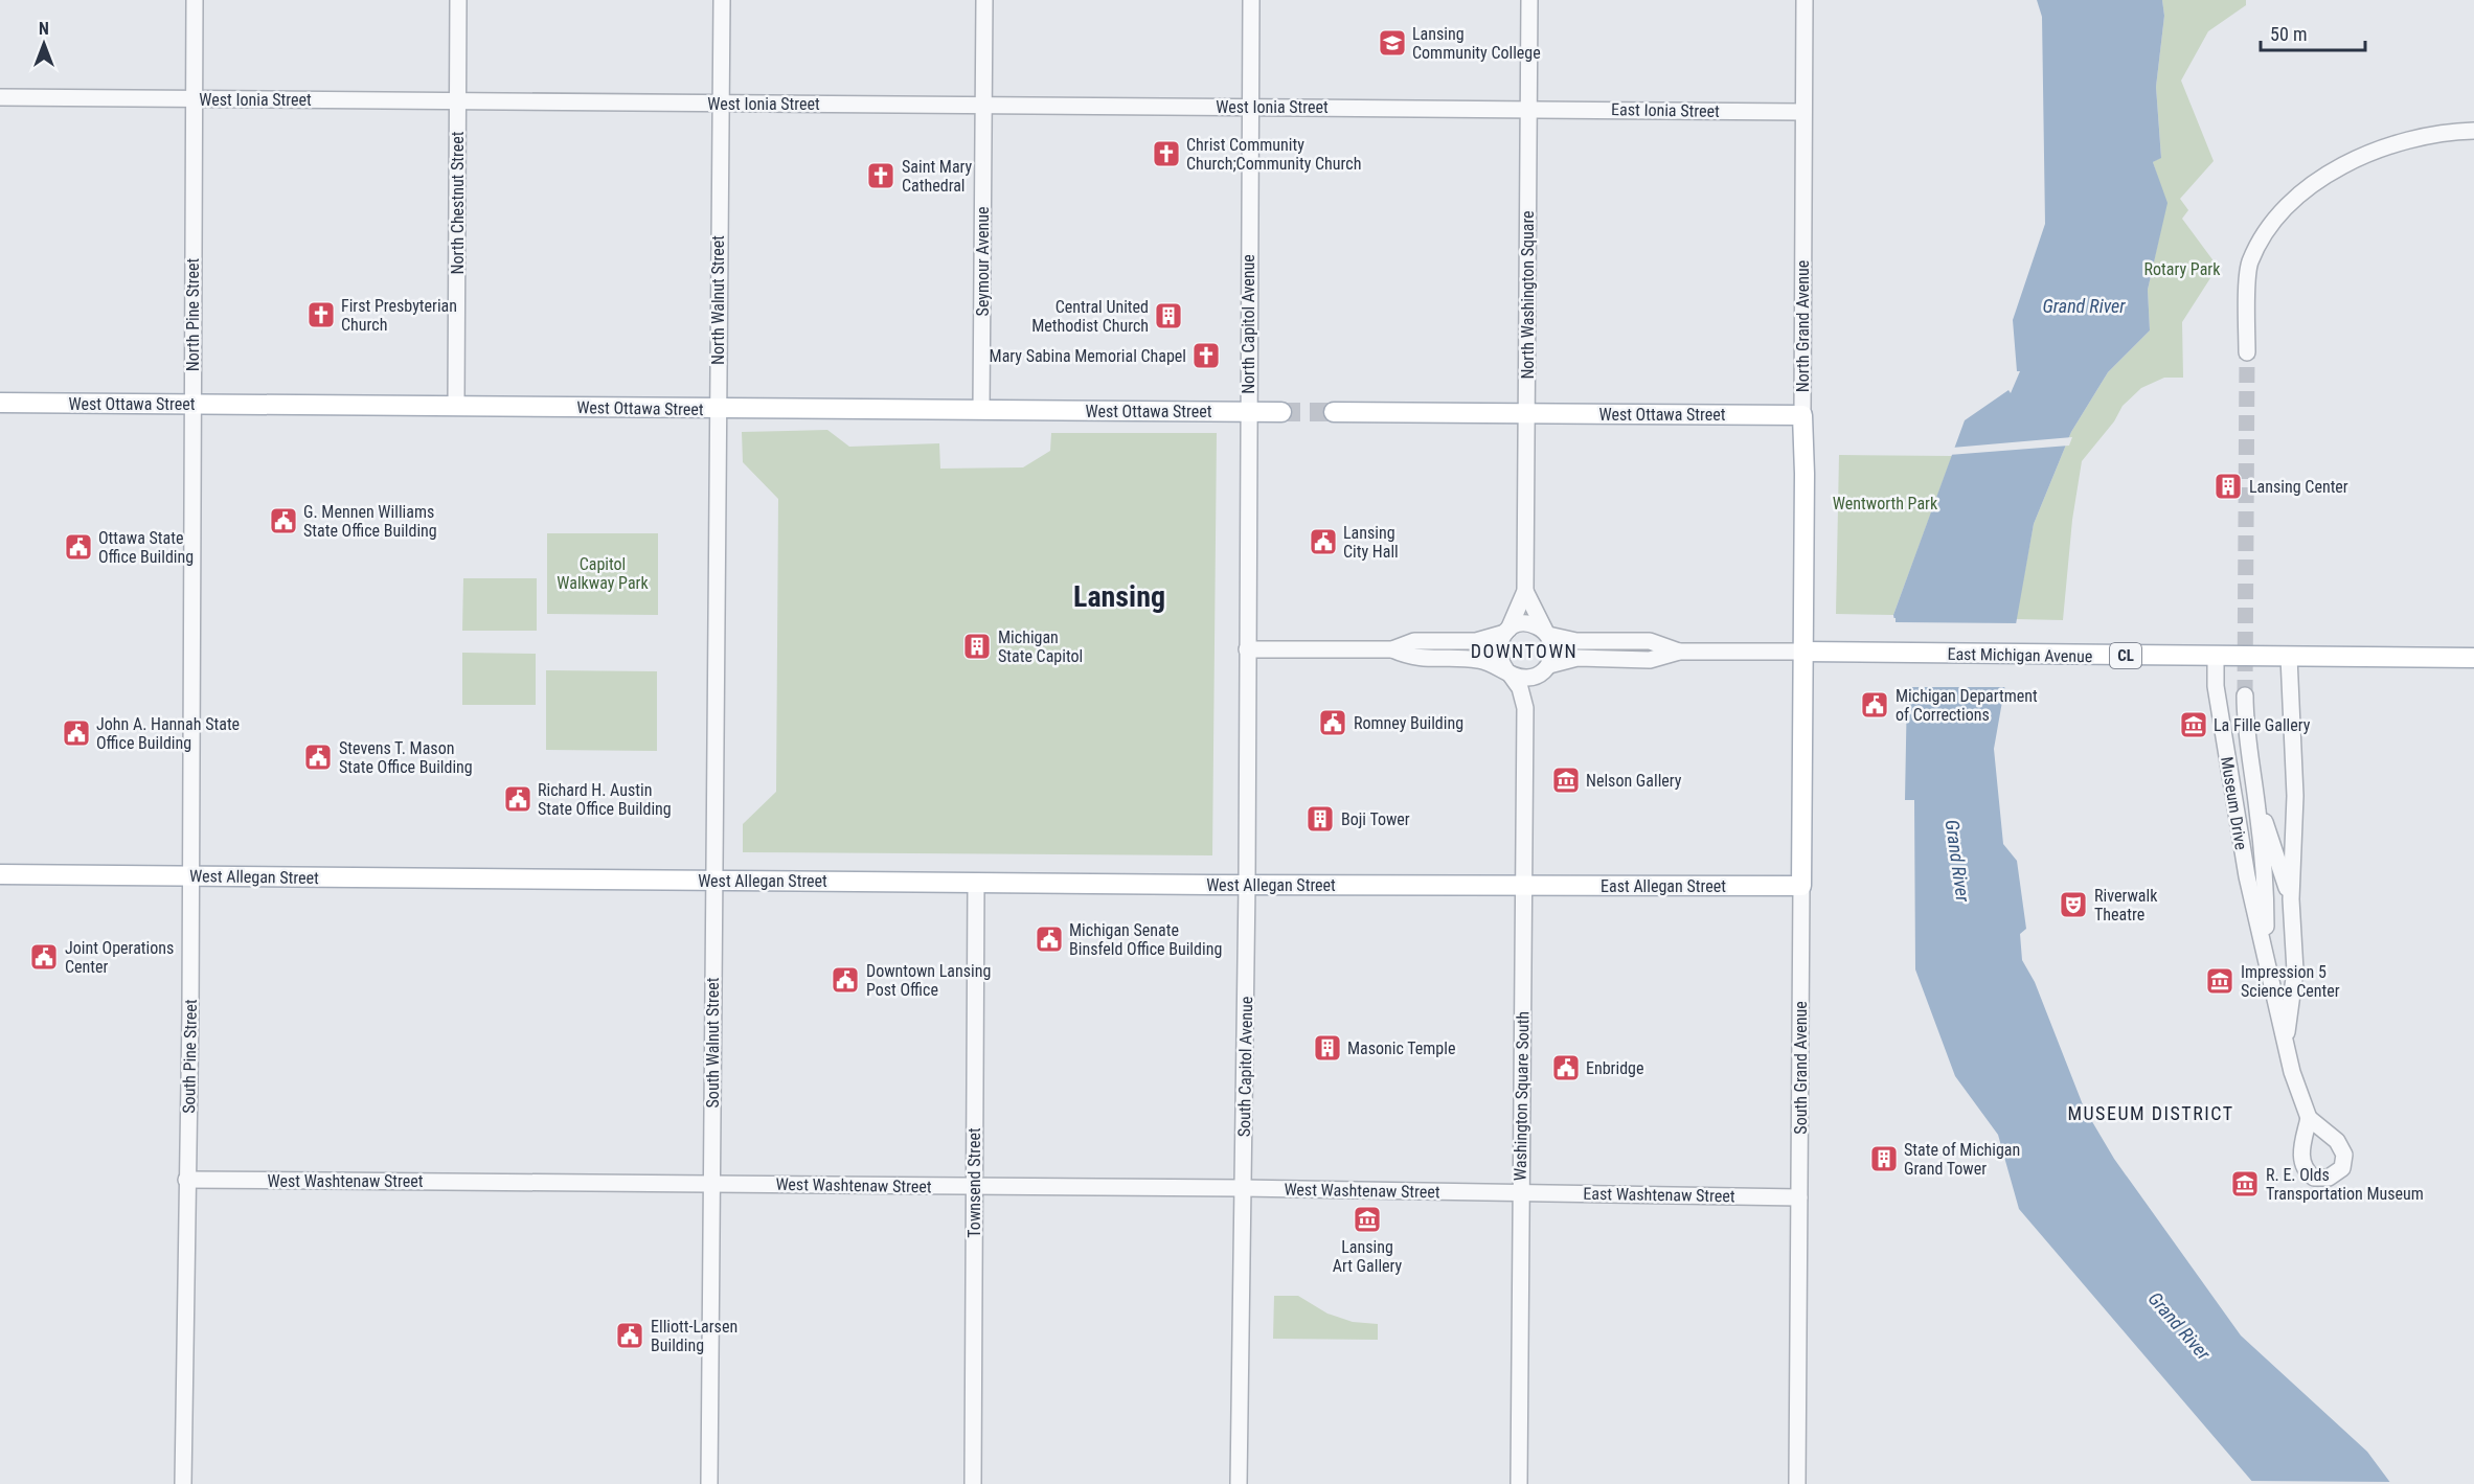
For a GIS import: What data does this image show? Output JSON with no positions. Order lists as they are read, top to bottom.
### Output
{
  "streets": {
    "main road": [
      "North Grand Avenue",
      "West Ottawa Street",
      "East Michigan Avenue",
      "CL",
      "West Allegan Street",
      "East Allegan Street",
      "South Grand Avenue"
    ],
    "street": [
      "West Ionia Street",
      "East Ionia Street",
      "North Chestnut Street",
      "Seymour Avenue",
      "North Washington Square",
      "North Walnut Street",
      "North Pine Street",
      "North Capitol Avenue",
      "Museum Drive",
      "South Walnut Street",
      "South Pine Street",
      "South Capitol Avenue",
      "Washington Square South",
      "West Washtenaw Street",
      "Townsend Street",
      "East Washtenaw Street"
    ]
  },
  "crossings": [
    ["West Ionia Street", "East Ionia Street"],
    ["West Ionia Street", "North Chestnut Street"],
    ["West Ionia Street", "Seymour Avenue"],
    ["West Ionia Street", "North Washington Square"],
    ["West Ionia Street", "North Walnut Street"],
    ["West Ionia Street", "North Pine Street"],
    ["West Ionia Street", "North Capitol Avenue"],
    ["East Ionia Street", "North Washington Square"],
    ["East Ionia Street", "North Grand Avenue"],
    ["North Chestnut Street", "West Ottawa Street"],
    ["Seymour Avenue", "West Ottawa Street"],
    ["North Washington Square", "West Ottawa Street"],
    ["North Walnut Street", "West Ottawa Street"],
    ["North Walnut Street", "South Walnut Street"],
    ["North Pine Street", "West Ottawa Street"],
    ["North Pine Street", "South Pine Street"],
    ["North Capitol Avenue", "West Ottawa Street"],
    ["North Capitol Avenue", "South Capitol Avenue"],
    ["North Grand Avenue", "West Ottawa Street"],
    ["North Grand Avenue", "East Michigan Avenue"],
    ["North Grand Avenue", "South Grand Avenue"],
    ["East Michigan Avenue", "Museum Drive"],
    ["East Michigan Avenue", "South Grand Avenue"],
    ["East Michigan Avenue", "Washington Square South"],
    ["West Allegan Street", "East Allegan Street"],
    ["West Allegan Street", "South Walnut Street"],
    ["West Allegan Street", "South Pine Street"],
    ["West Allegan Street", "South Capitol Avenue"],
    ["West Allegan Street", "Washington Square South"],
    ["West Allegan Street", "Townsend Street"],
    ["East Allegan Street", "South Grand Avenue"],
    ["East Allegan Street", "Washington Square South"],
    ["South Walnut Street", "West Washtenaw Street"],
    ["South Pine Street", "West Washtenaw Street"],
    ["South Capitol Avenue", "West Washtenaw Street"],
    ["South Grand Avenue", "East Washtenaw Street"],
    ["Washington Square South", "West Washtenaw Street"],
    ["Washington Square South", "East Washtenaw Street"],
    ["West Washtenaw Street", "Townsend Street"],
    ["West Washtenaw Street", "East Washtenaw Street"]
  ],
  "districts": ["Lansing", "DOWNTOWN", "MUSEUM DISTRICT"],
  "water": ["Grand River"],
  "parks": ["Rotary Park", "Wentworth Park", "Capitol Walkway Park"],
  "places": {
    "school or university": ["Lansing Community College"],
    "church": [
      "Christ Community Church;Community Church",
      "Saint Mary Cathedral",
      "First Presbyterian Church",
      "Mary Sabina Memorial Chapel"
    ],
    "building": [
      "Central United Methodist Church",
      "Lansing Center",
      "Michigan State Capitol",
      "Boji Tower",
      "Masonic Temple",
      "State of Michigan Grand Tower"
    ],
    "public building": [
      "G. Mennen Williams State Office Building",
      "Lansing City Hall",
      "Ottawa State Office Building",
      "Michigan Department of Corrections",
      "Romney Building",
      "John A. Hannah State Office Building",
      "Stevens T. Mason State Office Building",
      "Richard H. Austin State Office Building",
      "Michigan Senate Binsfeld Office Building",
      "Joint Operations Center",
      "Downtown Lansing Post Office",
      "Enbridge",
      "Elliott-Larsen Building"
    ],
    "museum": [
      "La Fille Gallery",
      "Nelson Gallery",
      "Impression 5 Science Center",
      "R. E. Olds Transportation Museum",
      "Lansing Art Gallery"
    ],
    "theatre": ["Riverwalk Theatre"]
  },
  "scale_bar": "50 m",
  "north": "top"
}
